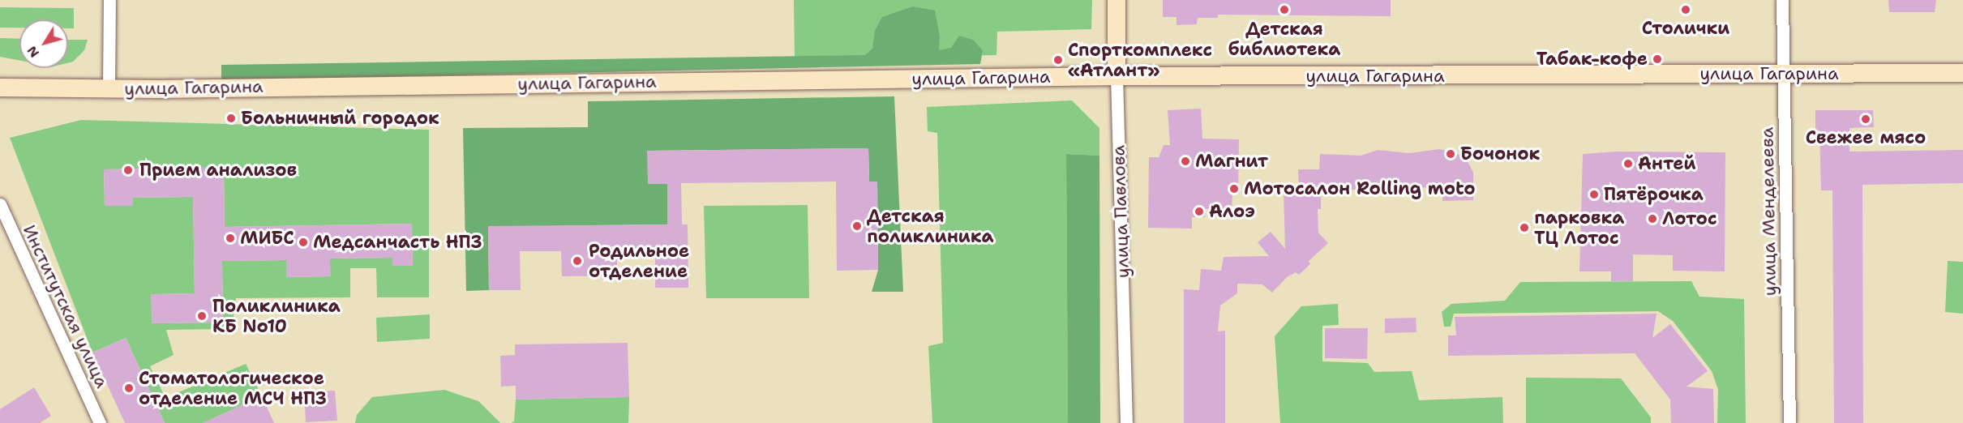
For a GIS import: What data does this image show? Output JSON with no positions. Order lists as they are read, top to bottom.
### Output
{
  "streets": {
    "main road": ["улица Гагарина", "улица Павлова"],
    "street": ["улица Менделеева", "Институтская улица"]
  },
  "crossings": [
    ["улица Гагарина", "улица Павлова"],
    ["улица Гагарина", "улица Менделеева"]
  ],
  "places": [
    "Детская библиотека",
    "Столички",
    "Табак-кофе",
    "Спорткомплекс «Атлант»",
    "Больничный городок",
    "Свежее мясо",
    "Бочонок",
    "Магнит",
    "Антей",
    "Прием анализов",
    "Мотосалон Rolling moto",
    "Пятёрочка",
    "Алоэ",
    "Лотос",
    "Детская поликлиника",
    "парковка ТЦ Лотос",
    "МИБС",
    "Медсанчасть НПЗ",
    "Родильное отделение",
    "Поликлиника КБ No10",
    "Стоматологическое отделение МСЧ НПЗ"
  ],
  "north": "bottom left"
}
